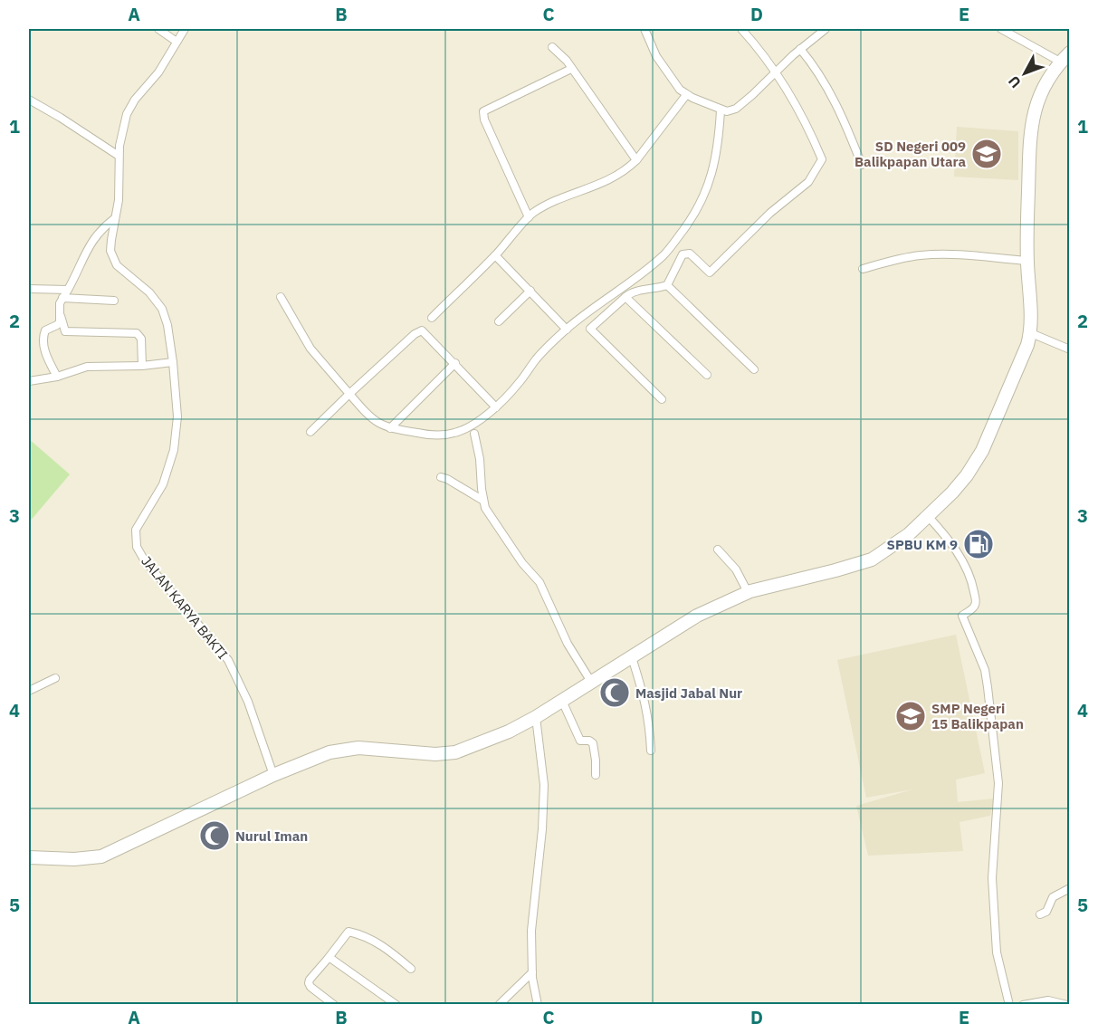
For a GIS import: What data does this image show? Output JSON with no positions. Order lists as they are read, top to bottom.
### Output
{
  "streets": {
    "street": ["JALAN KARYA BAKTI"]
  },
  "places": {
    "school or university": ["SD Negeri 009 Balikpapan Utara", "SMP Negeri 15 Balikpapan"],
    "fuel station": ["SPBU KM 9"],
    "mosque": ["Masjid Jabal Nur", "Nurul Iman"]
  },
  "north": "bottom left",
  "grid": {
    "columns": [
      "A",
      "B",
      "C",
      "D",
      "E"
    ],
    "rows": [
      "1",
      "2",
      "3",
      "4",
      "5"
    ]
  }
}
